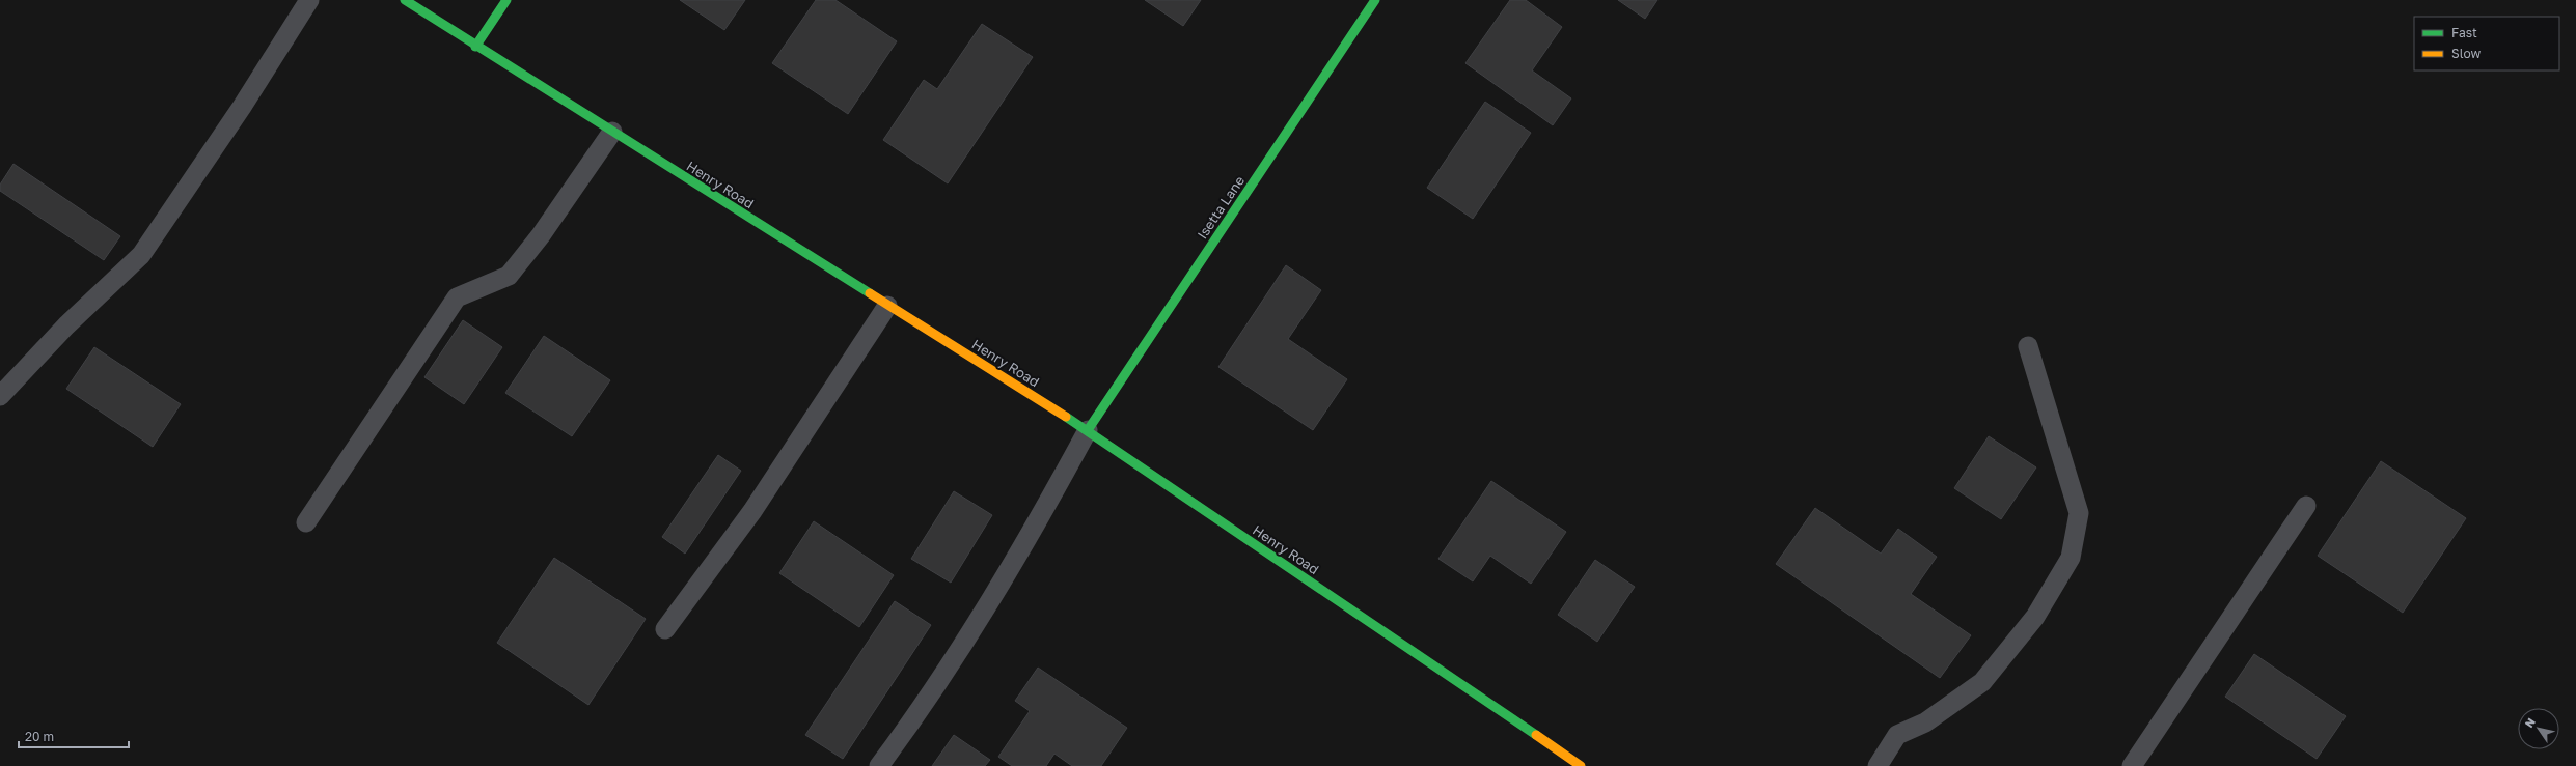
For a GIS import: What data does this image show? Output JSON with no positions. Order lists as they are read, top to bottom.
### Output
{
  "streets": {
    "street": ["Henry Road", "Isetta Lane"]
  },
  "crossings": [
    ["Henry Road", "Isetta Lane"]
  ],
  "legend": ["Fast", "Slow"],
  "scale_bar": "20 m",
  "north": "top left"
}
